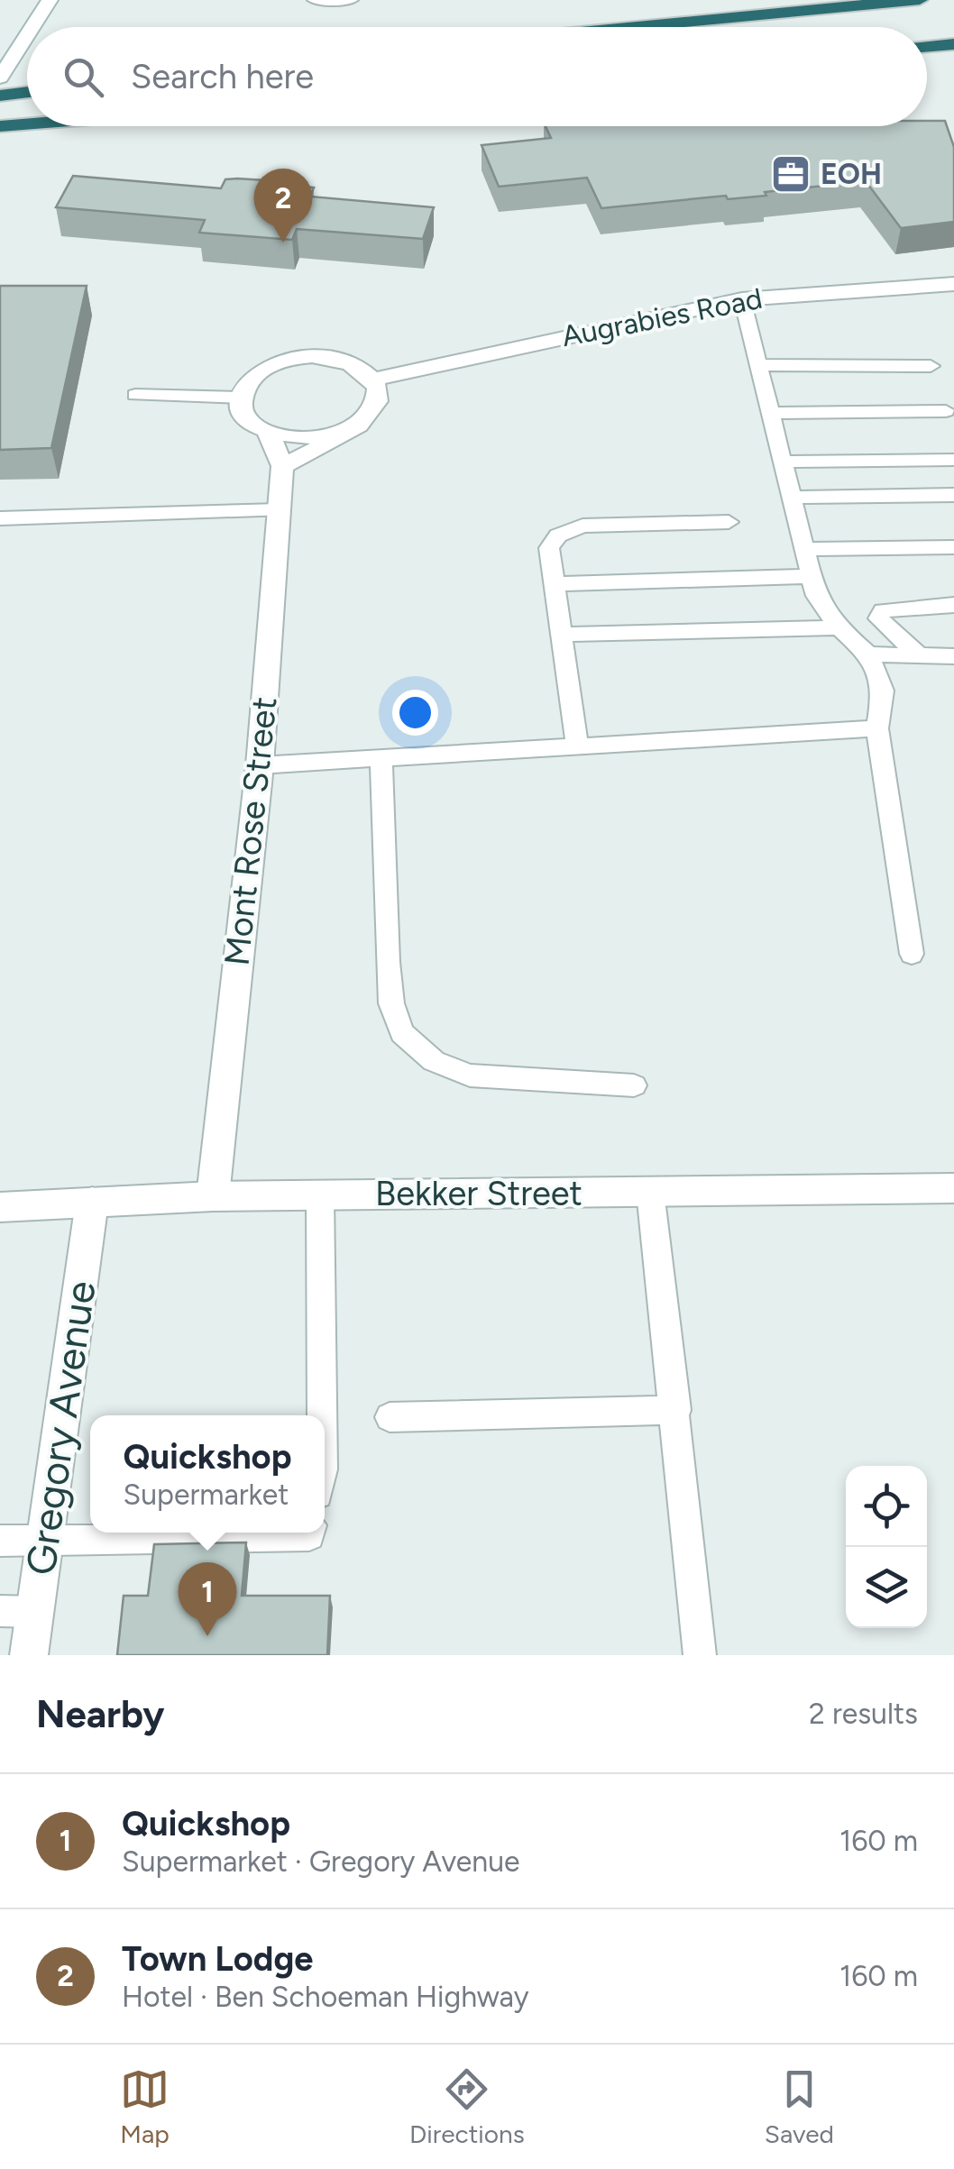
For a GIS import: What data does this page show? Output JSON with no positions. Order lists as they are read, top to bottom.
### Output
{
  "streets": {
    "street": [
      "Augrabies Road",
      "Mont Rose Street",
      "Bekker Street",
      "Gregory Avenue"
    ]
  },
  "crossings": [
    ["Augrabies Road", "Mont Rose Street"],
    ["Mont Rose Street", "Bekker Street"],
    ["Bekker Street", "Gregory Avenue"]
  ],
  "places": {
    "office": ["EOH"]
  },
  "page": {
    "search": "Search here",
    "pins": ["2", "1"],
    "popup": ["Quickshop", "Supermarket"],
    "heading": ["Nearby", "2 results"],
    "list": [
      {
        "mark": "1",
        "name": "Quickshop",
        "note": "Supermarket · Gregory Avenue",
        "value": "160 m"
      },
      {
        "mark": "2",
        "name": "Town Lodge",
        "note": "Hotel · Ben Schoeman Highway",
        "value": "160 m"
      }
    ],
    "nav": ["Map", "Directions", "Saved"]
  }
}
